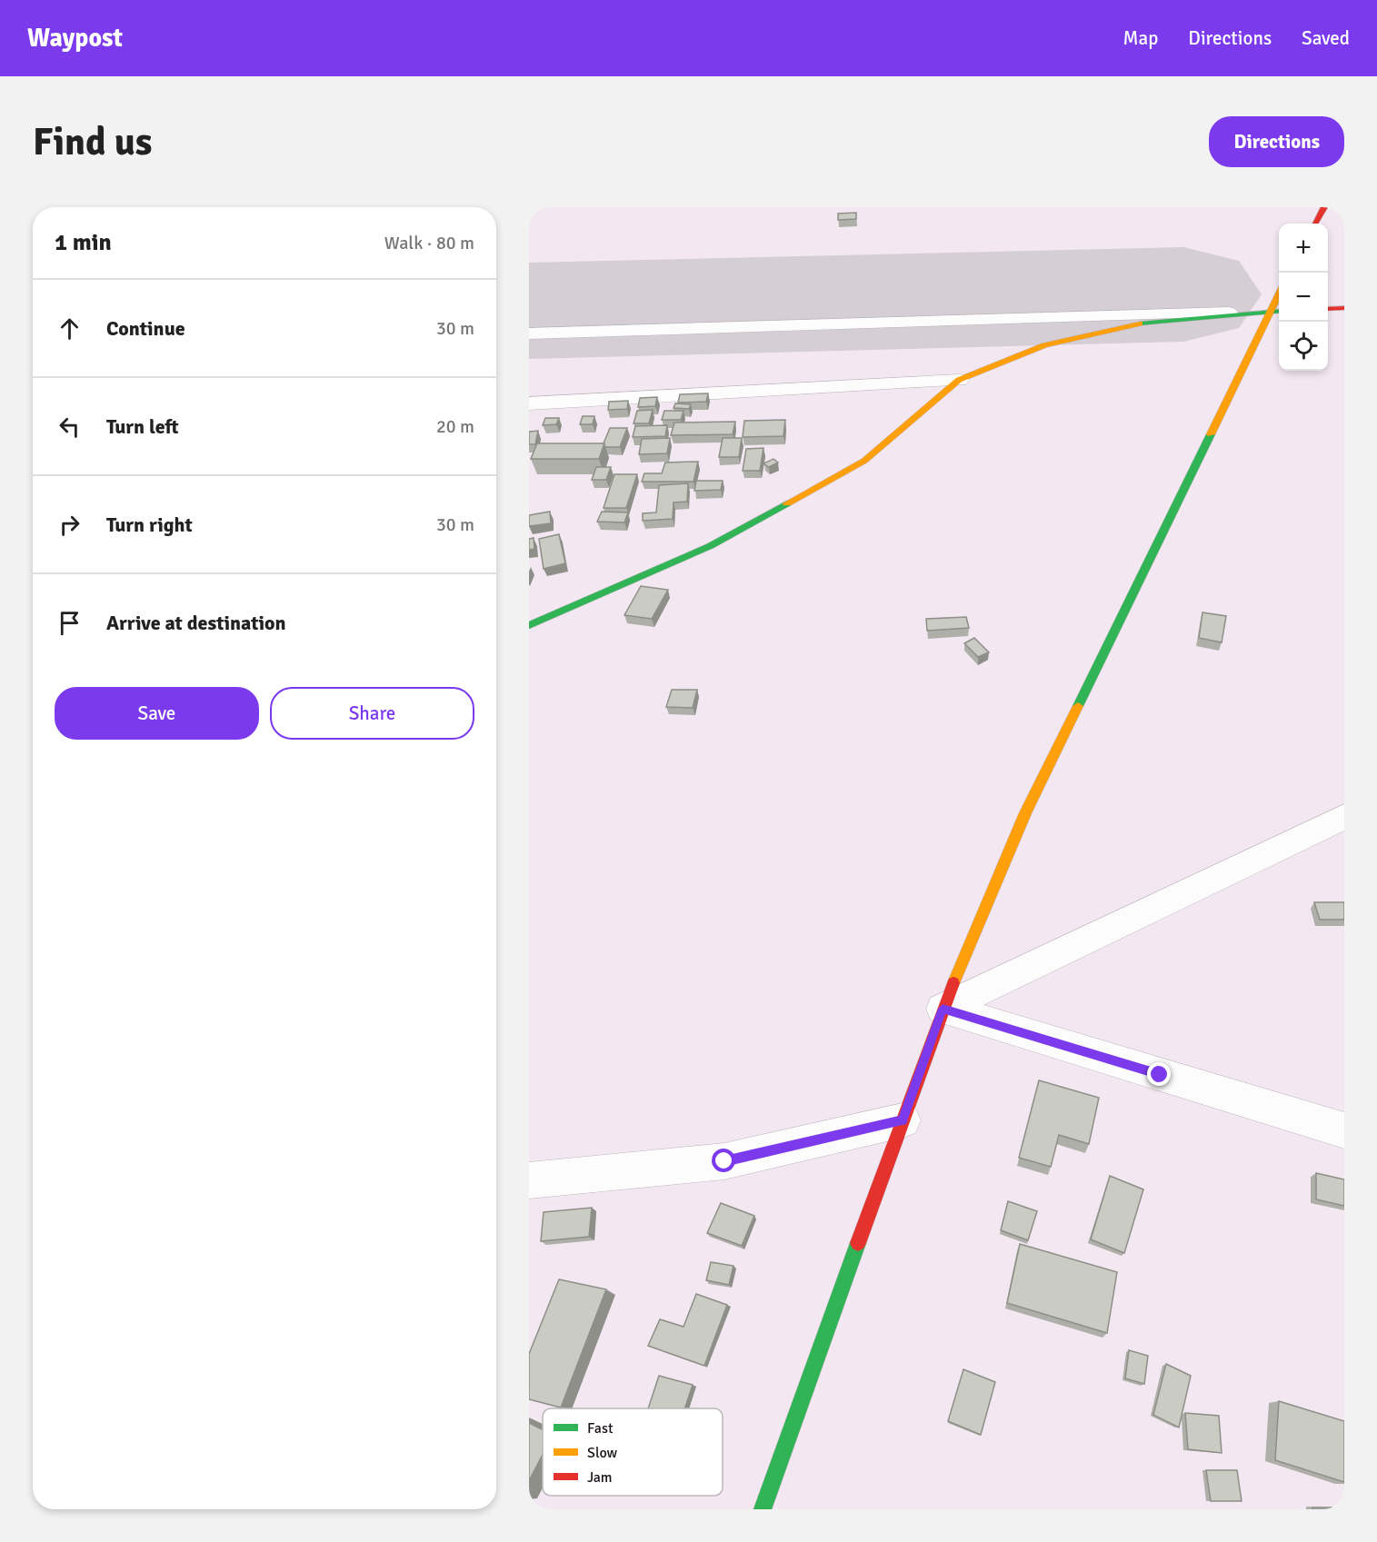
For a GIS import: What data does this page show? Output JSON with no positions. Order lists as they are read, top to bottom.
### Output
{
  "legend": ["Fast", "Slow", "Jam"],
  "page": {
    "header": "Waypost",
    "nav": ["Map", "Directions", "Saved"],
    "buttons": [
      "Directions",
      ["Save", "Share"]
    ],
    "title": "Find us",
    "heading": ["1 min", "Walk · 80 m"],
    "map_buttons": ["+", "−"],
    "list": [
      ["Continue", "30 m"],
      ["Turn left", "20 m"],
      ["Turn right", "30 m"],
      "Arrive at destination"
    ]
  }
}
